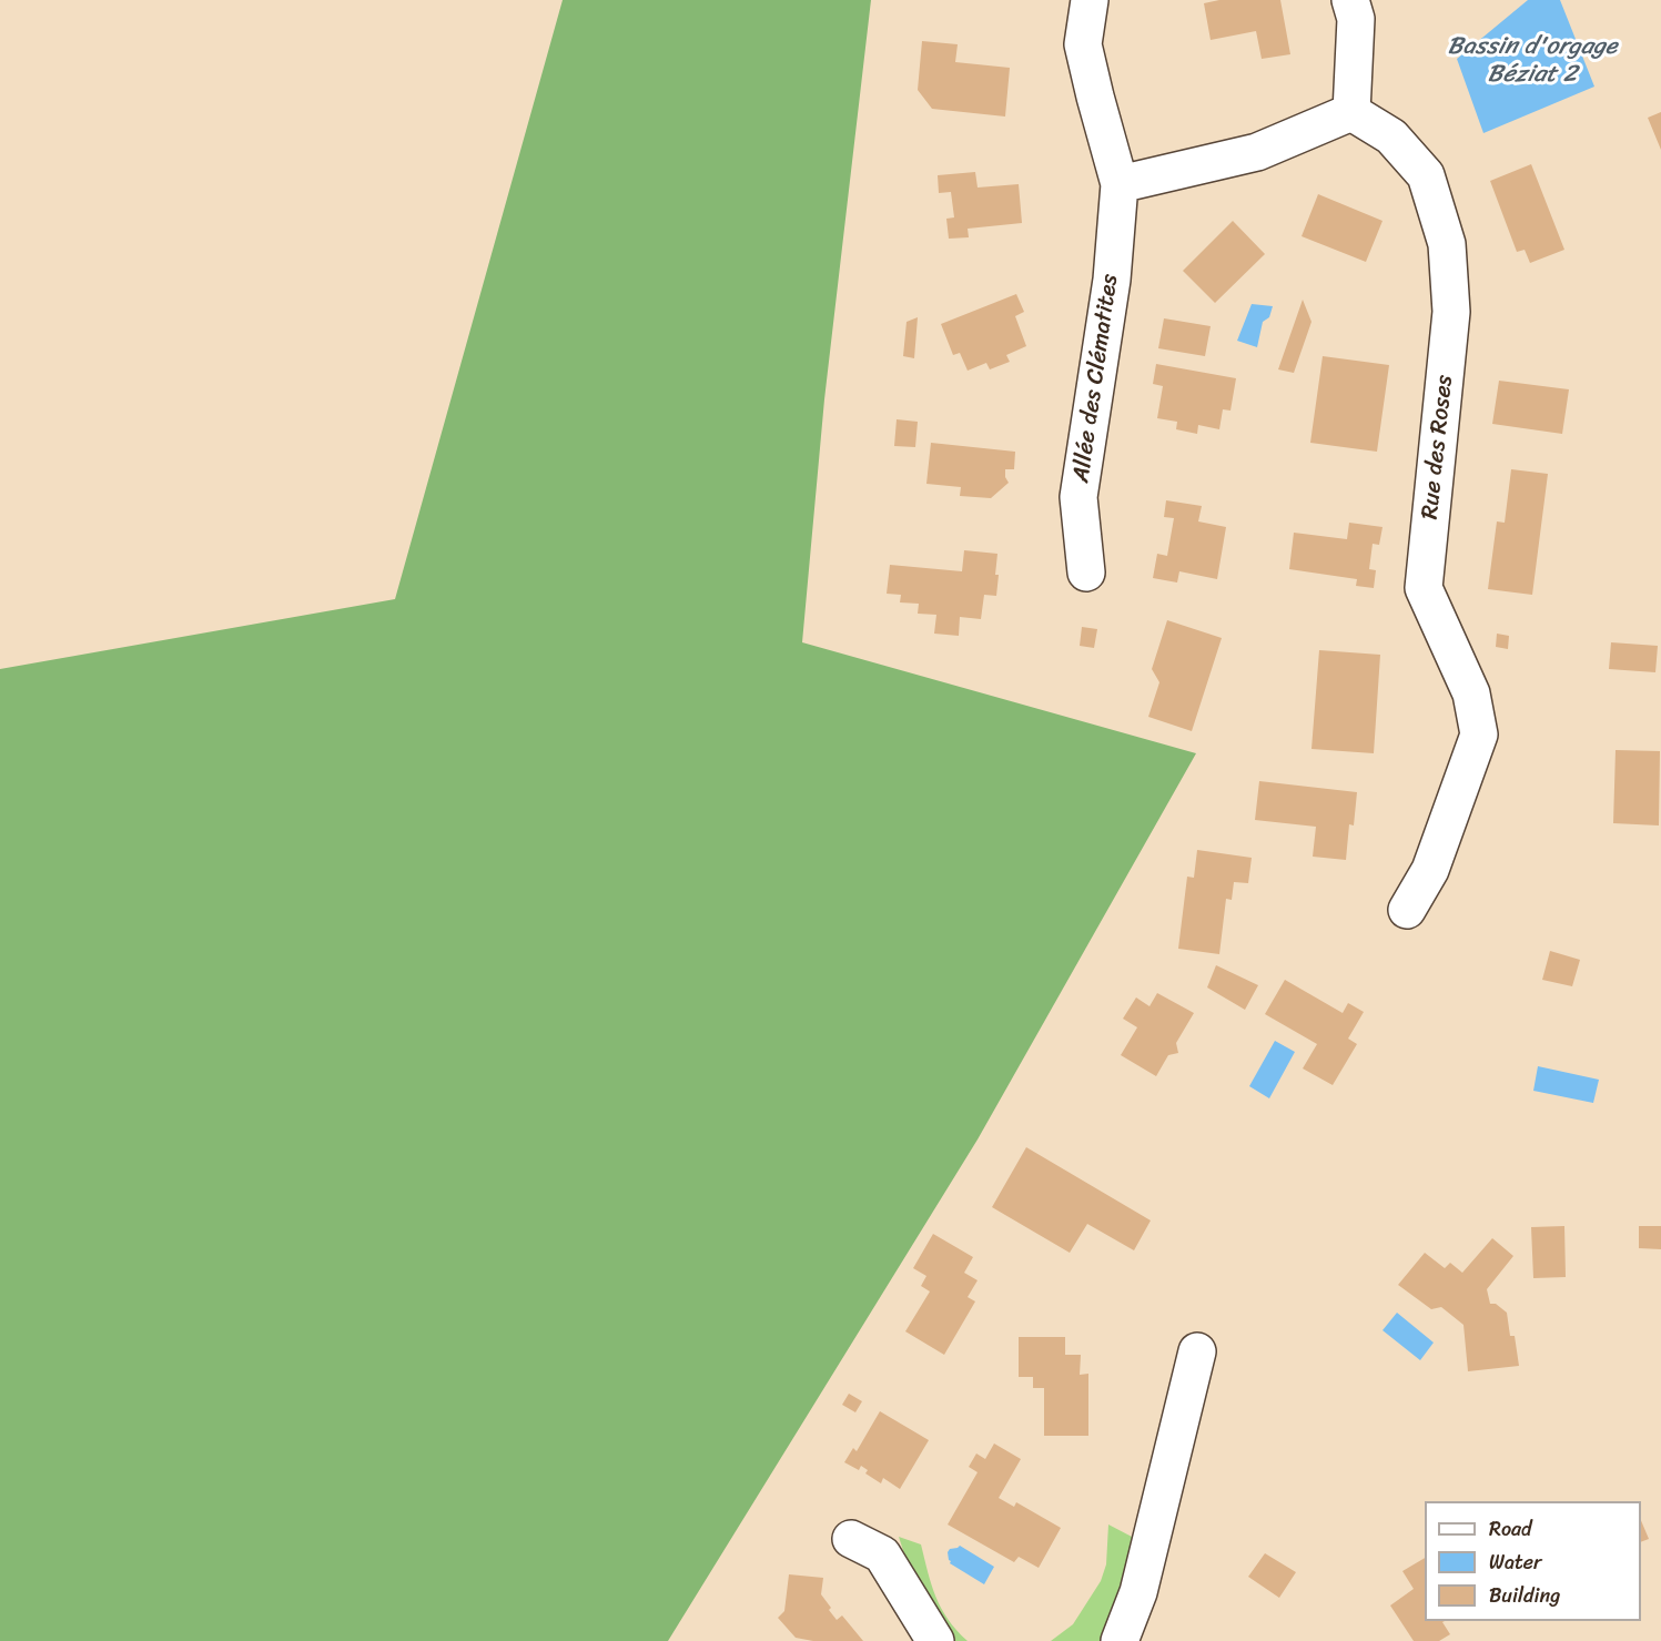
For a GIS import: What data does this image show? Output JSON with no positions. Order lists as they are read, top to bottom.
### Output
{
  "streets": {
    "street": ["Allée des Clématites", "Rue des Roses"]
  },
  "water": ["Bassin d'orgage Béziat 2"],
  "legend": ["Road", "Water", "Building"]
}
